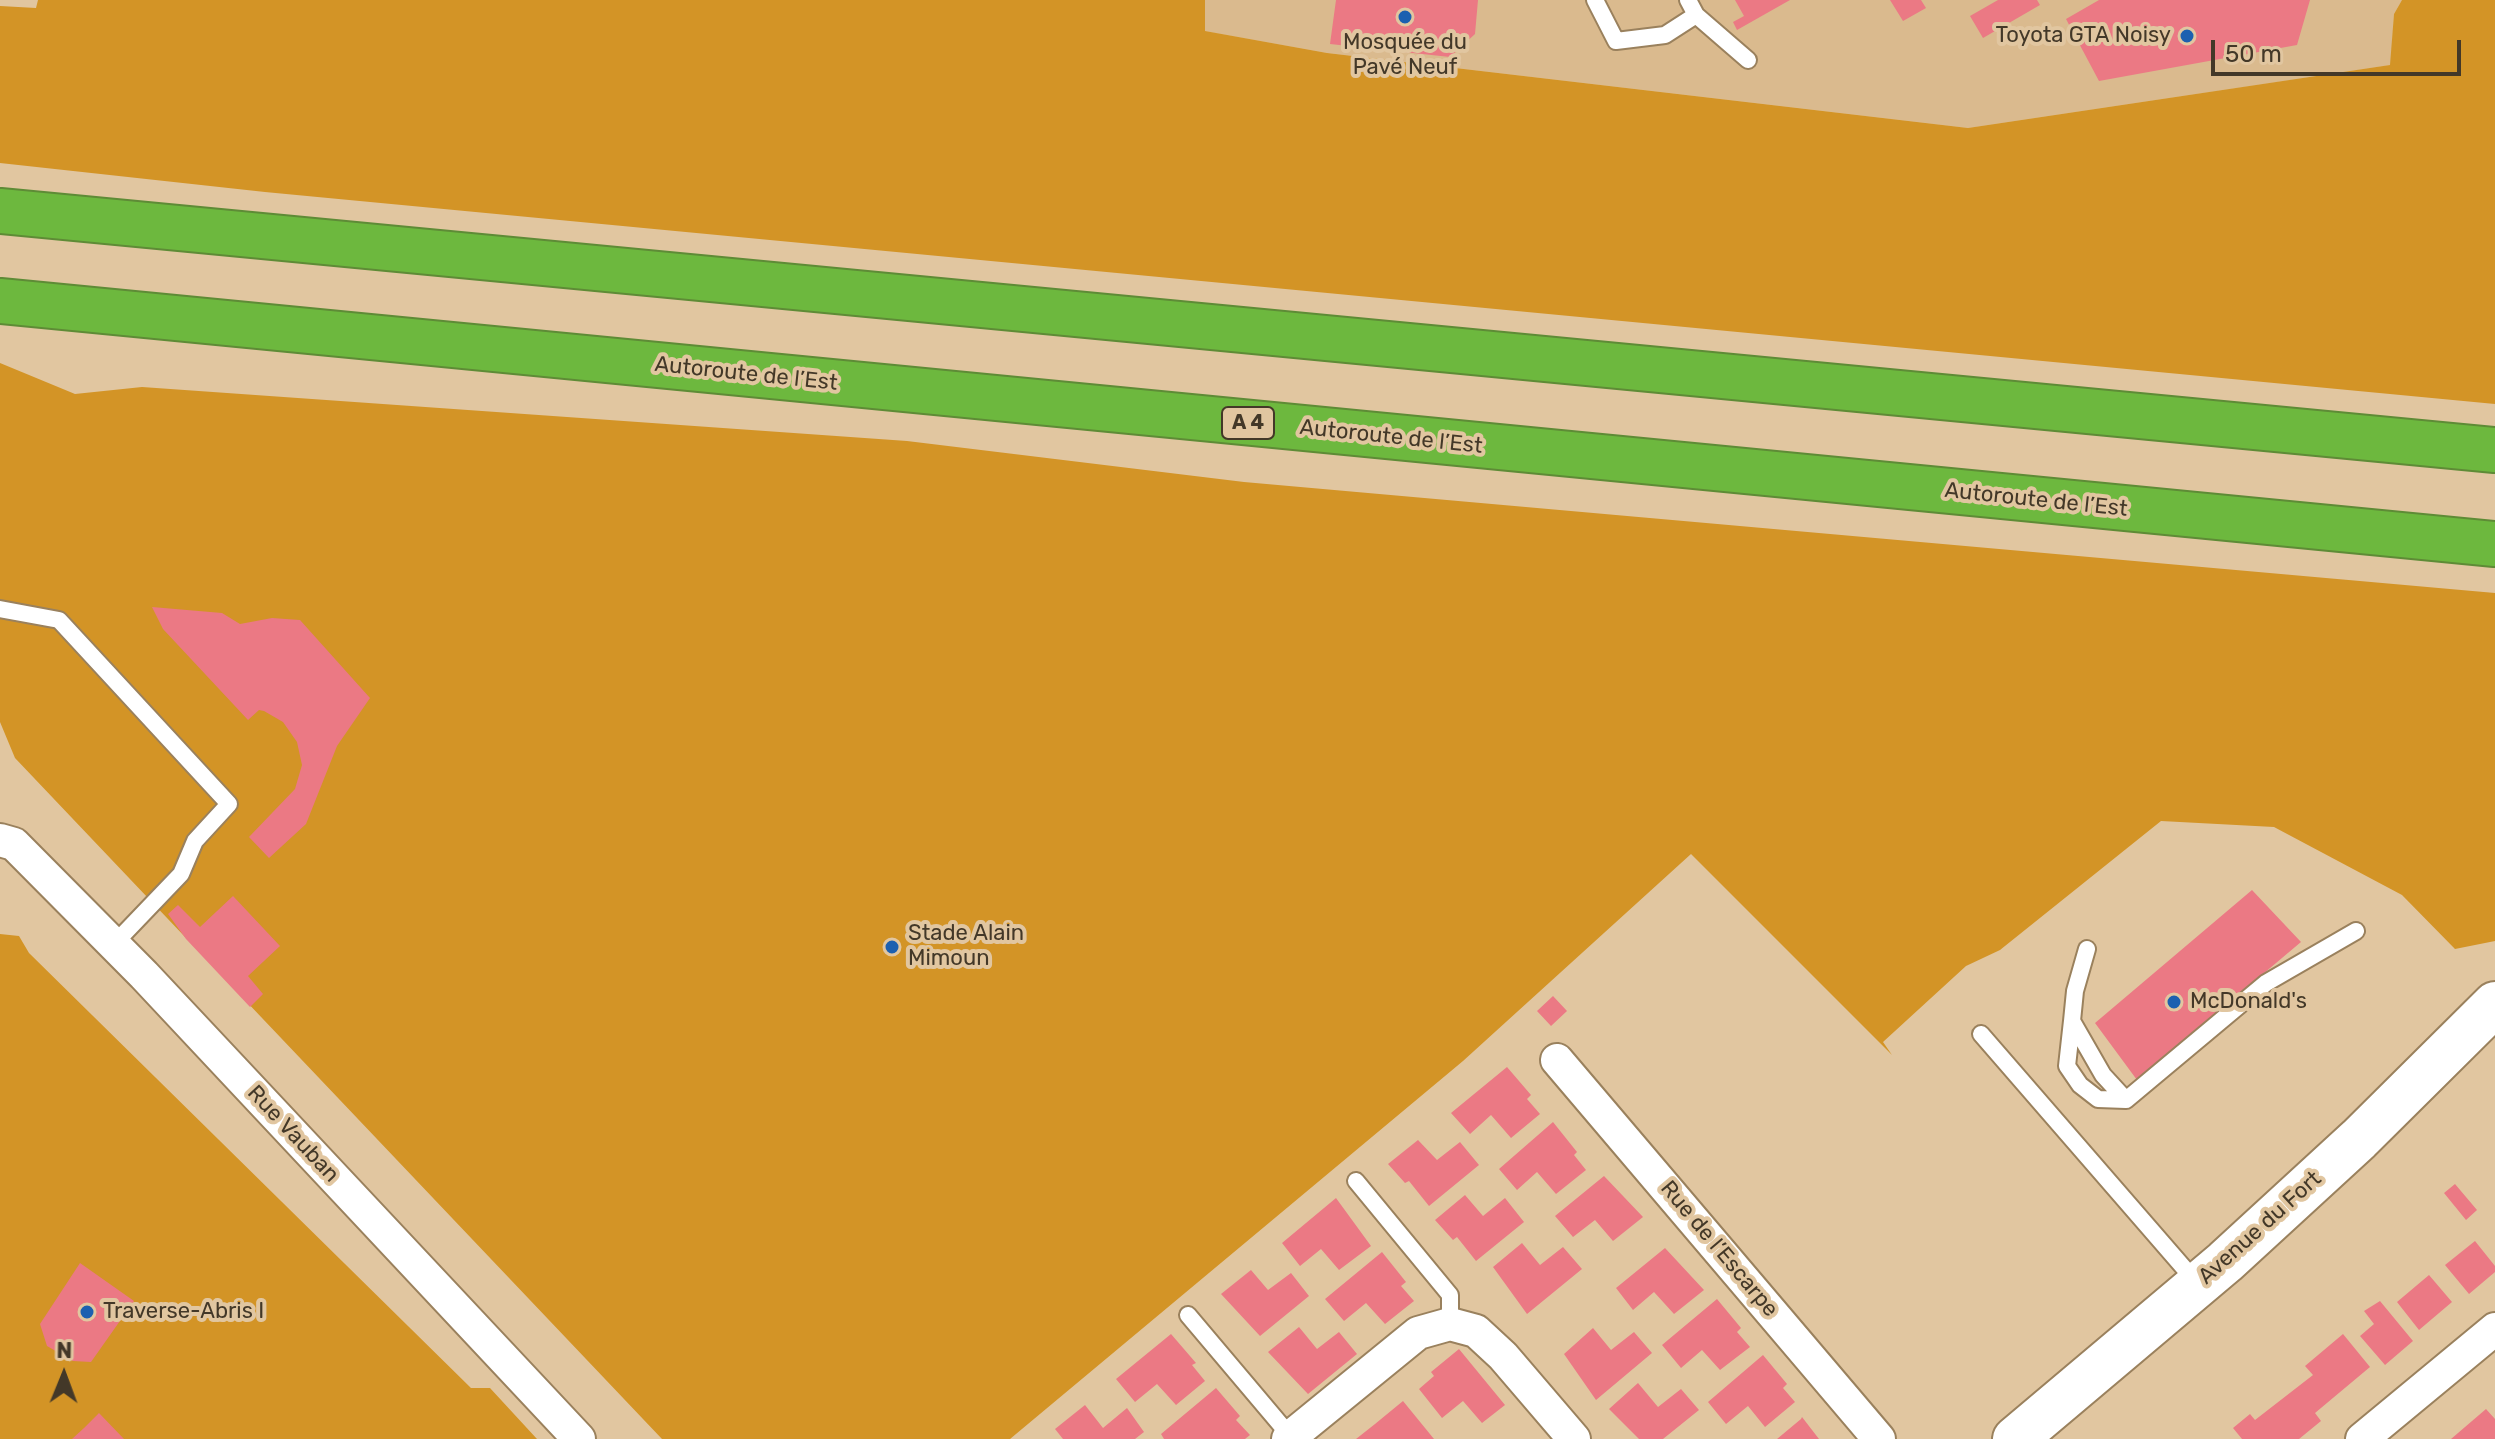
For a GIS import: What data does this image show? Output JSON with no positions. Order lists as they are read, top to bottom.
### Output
{
  "streets": {
    "highway": ["Autoroute de l’Est", "A 4"],
    "main road": ["Avenue du Fort"],
    "street": ["Rue Vauban", "Rue de l’Escarpe"]
  },
  "places": [
    "Mosquée du Pavé Neuf",
    "Toyota GTA Noisy",
    "Stade Alain Mimoun",
    "McDonald's",
    "Traverse-Abris I"
  ],
  "scale_bar": "50 m",
  "north": "top"
}
